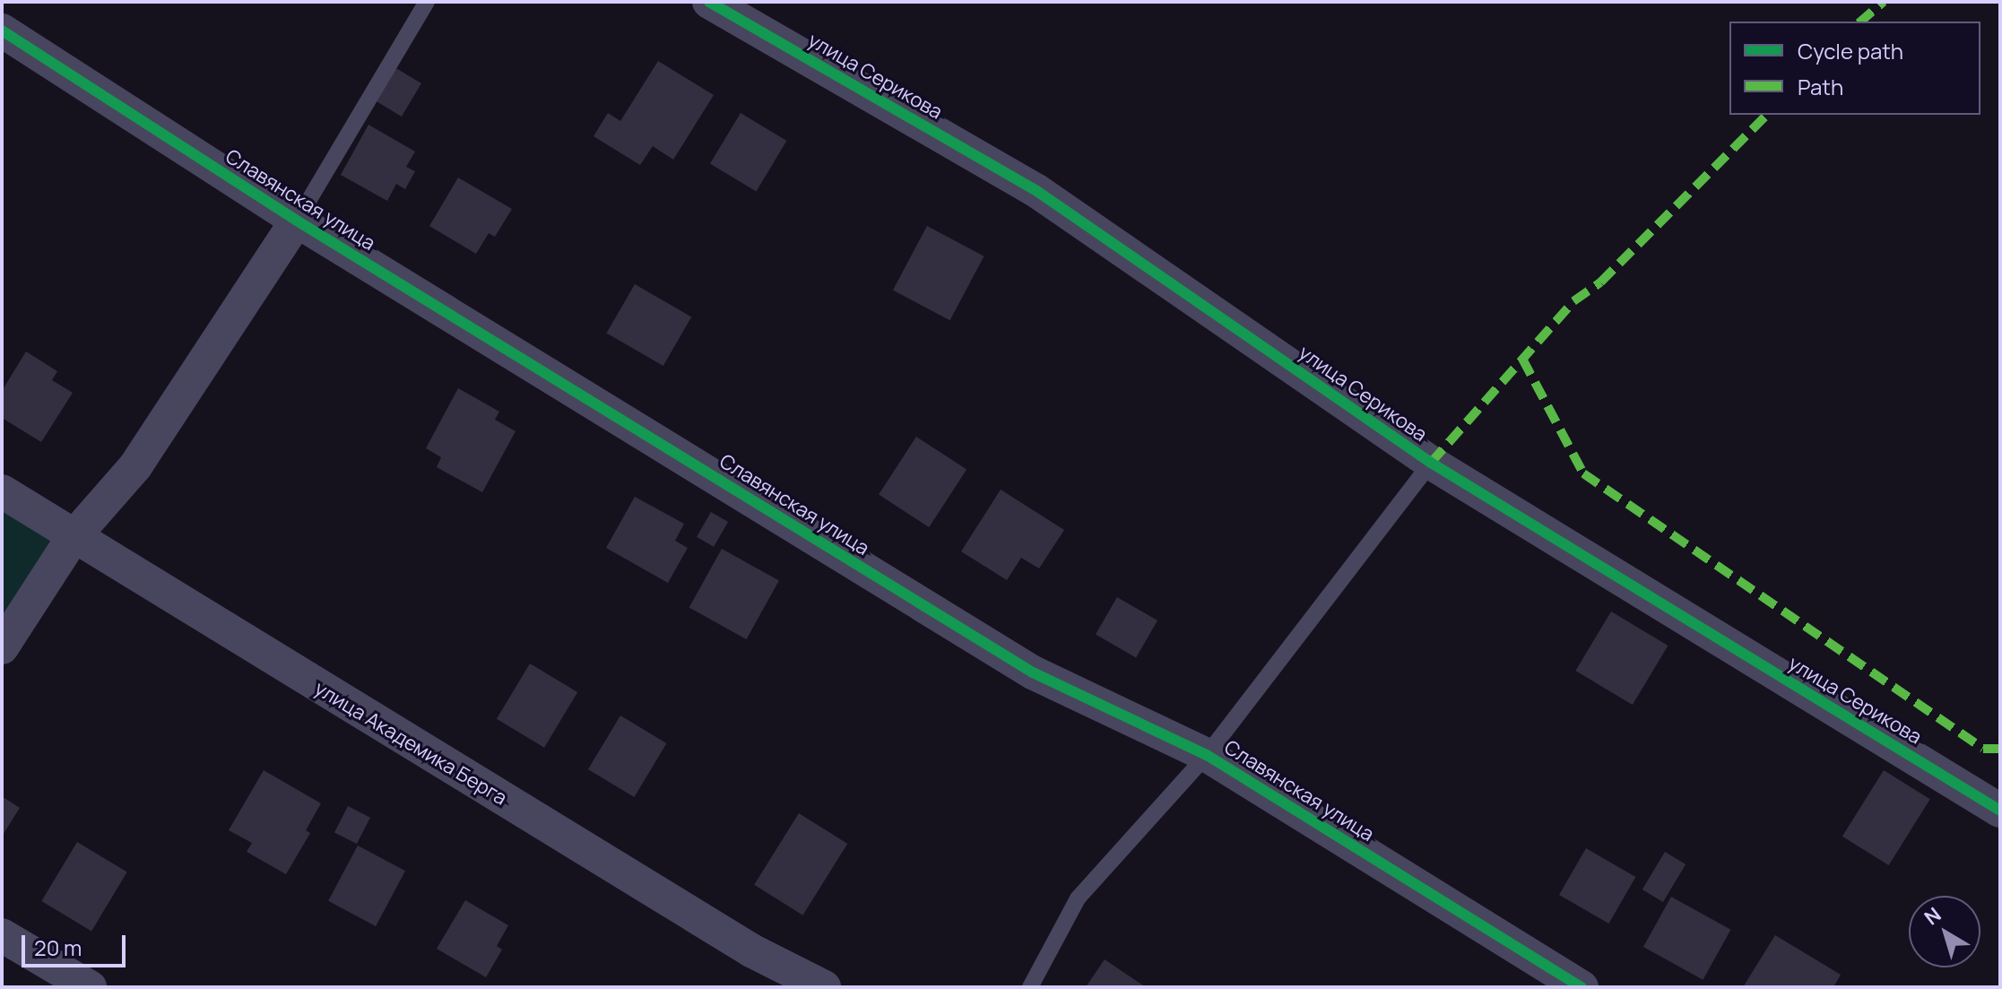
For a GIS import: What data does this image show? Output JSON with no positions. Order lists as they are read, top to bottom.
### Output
{
  "streets": {
    "street": ["улица Серикова", "Славянская улица", "улица Академика Берга"]
  },
  "legend": ["Cycle path", "Path"],
  "scale_bar": "20 m",
  "north": "top left"
}
